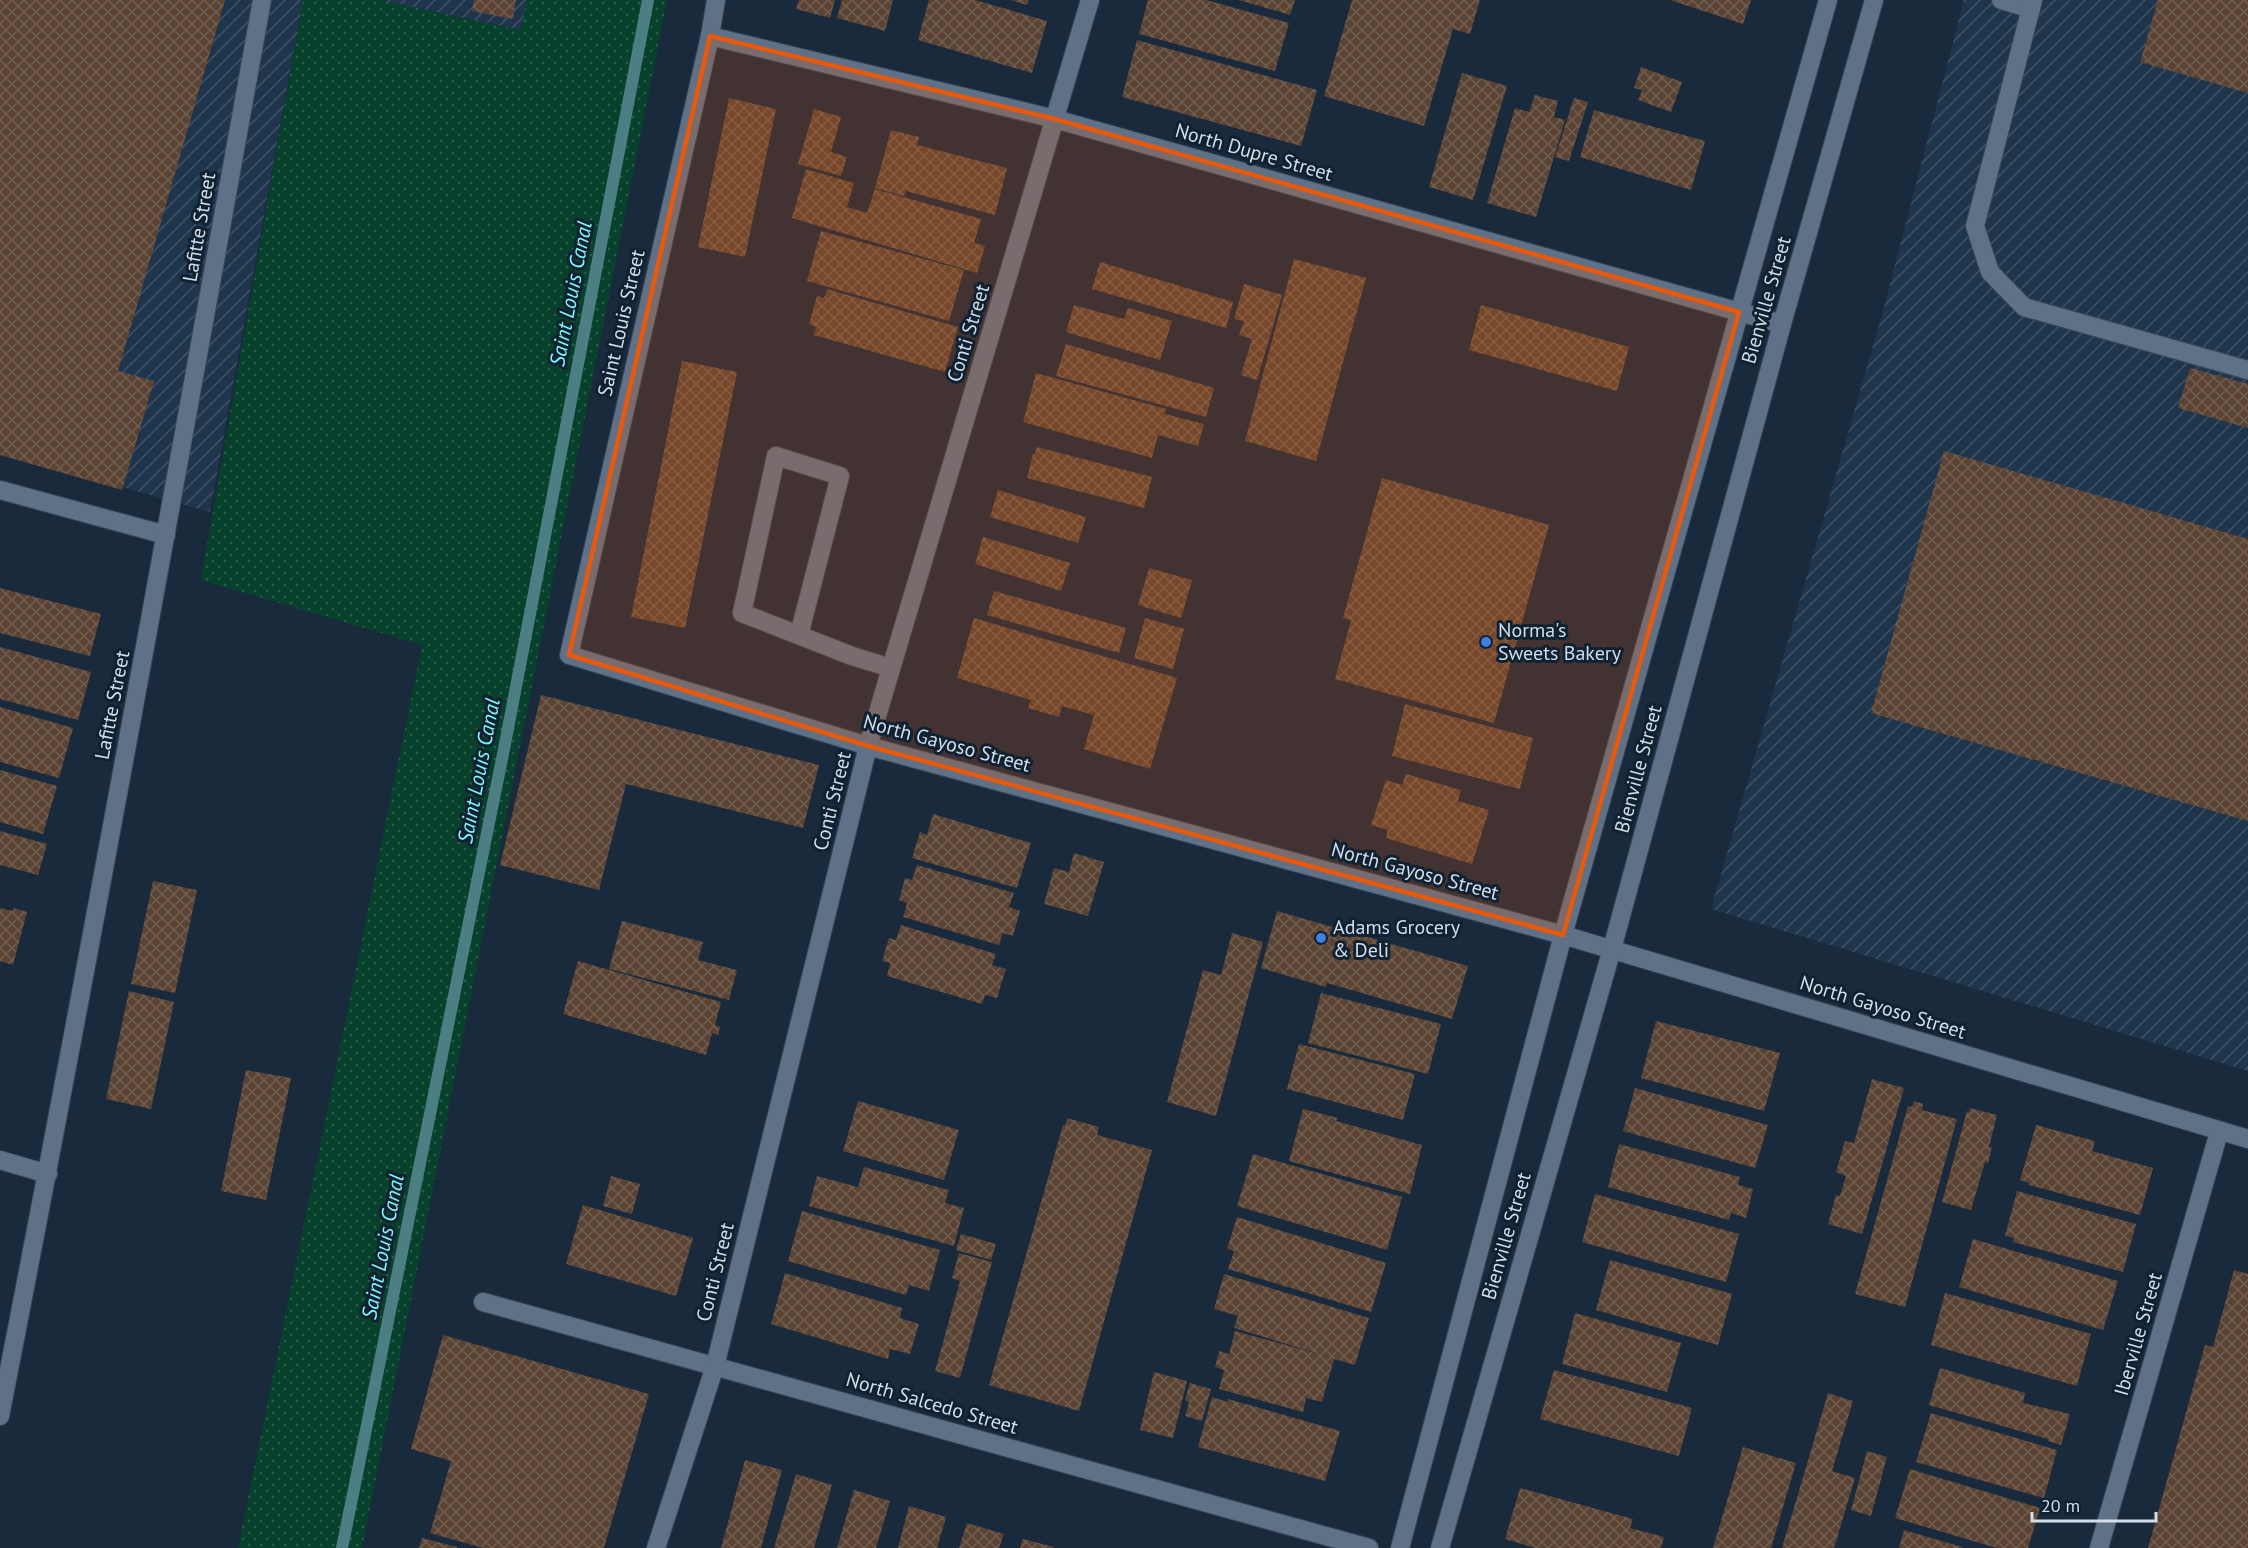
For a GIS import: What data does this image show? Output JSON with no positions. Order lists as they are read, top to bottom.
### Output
{
  "streets": {
    "street": [
      "North Dupre Street",
      "Lafitte Street",
      "Bienville Street",
      "Saint Louis Street",
      "Conti Street",
      "North Gayoso Street",
      "Iberville Street",
      "North Salcedo Street"
    ]
  },
  "crossings": [
    ["North Dupre Street", "Bienville Street"],
    ["North Dupre Street", "Saint Louis Street"],
    ["North Dupre Street", "Conti Street"],
    ["Bienville Street", "North Gayoso Street"],
    ["Saint Louis Street", "North Gayoso Street"],
    ["Conti Street", "North Gayoso Street"],
    ["Conti Street", "North Salcedo Street"],
    ["North Gayoso Street", "Iberville Street"]
  ],
  "water": ["Saint Louis Canal"],
  "places": ["Norma's Sweets Bakery", "Adams Grocery & Deli"],
  "scale_bar": "20 m"
}
